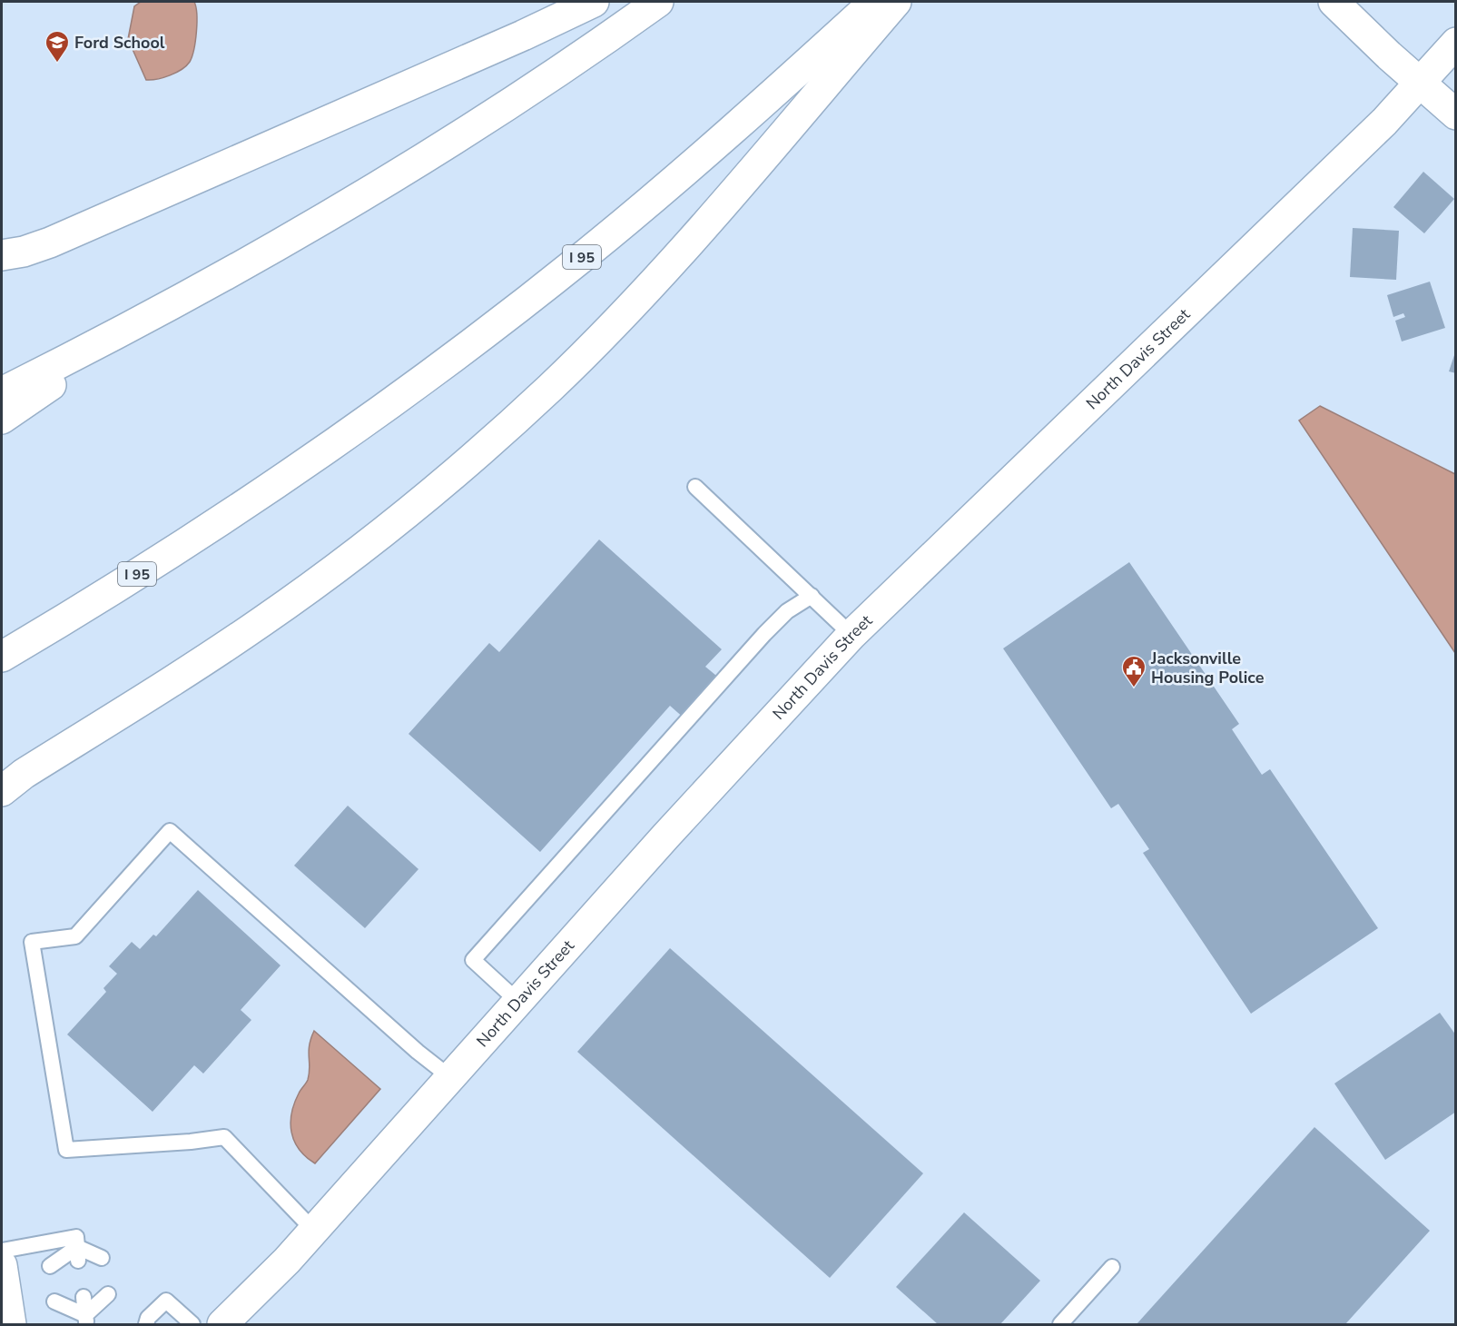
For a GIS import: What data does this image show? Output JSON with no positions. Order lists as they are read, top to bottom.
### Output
{
  "streets": {
    "main road": ["I 95", "North Davis Street"]
  },
  "places": {
    "school or university": ["Ford School"],
    "public building": ["Jacksonville Housing Police"]
  }
}
